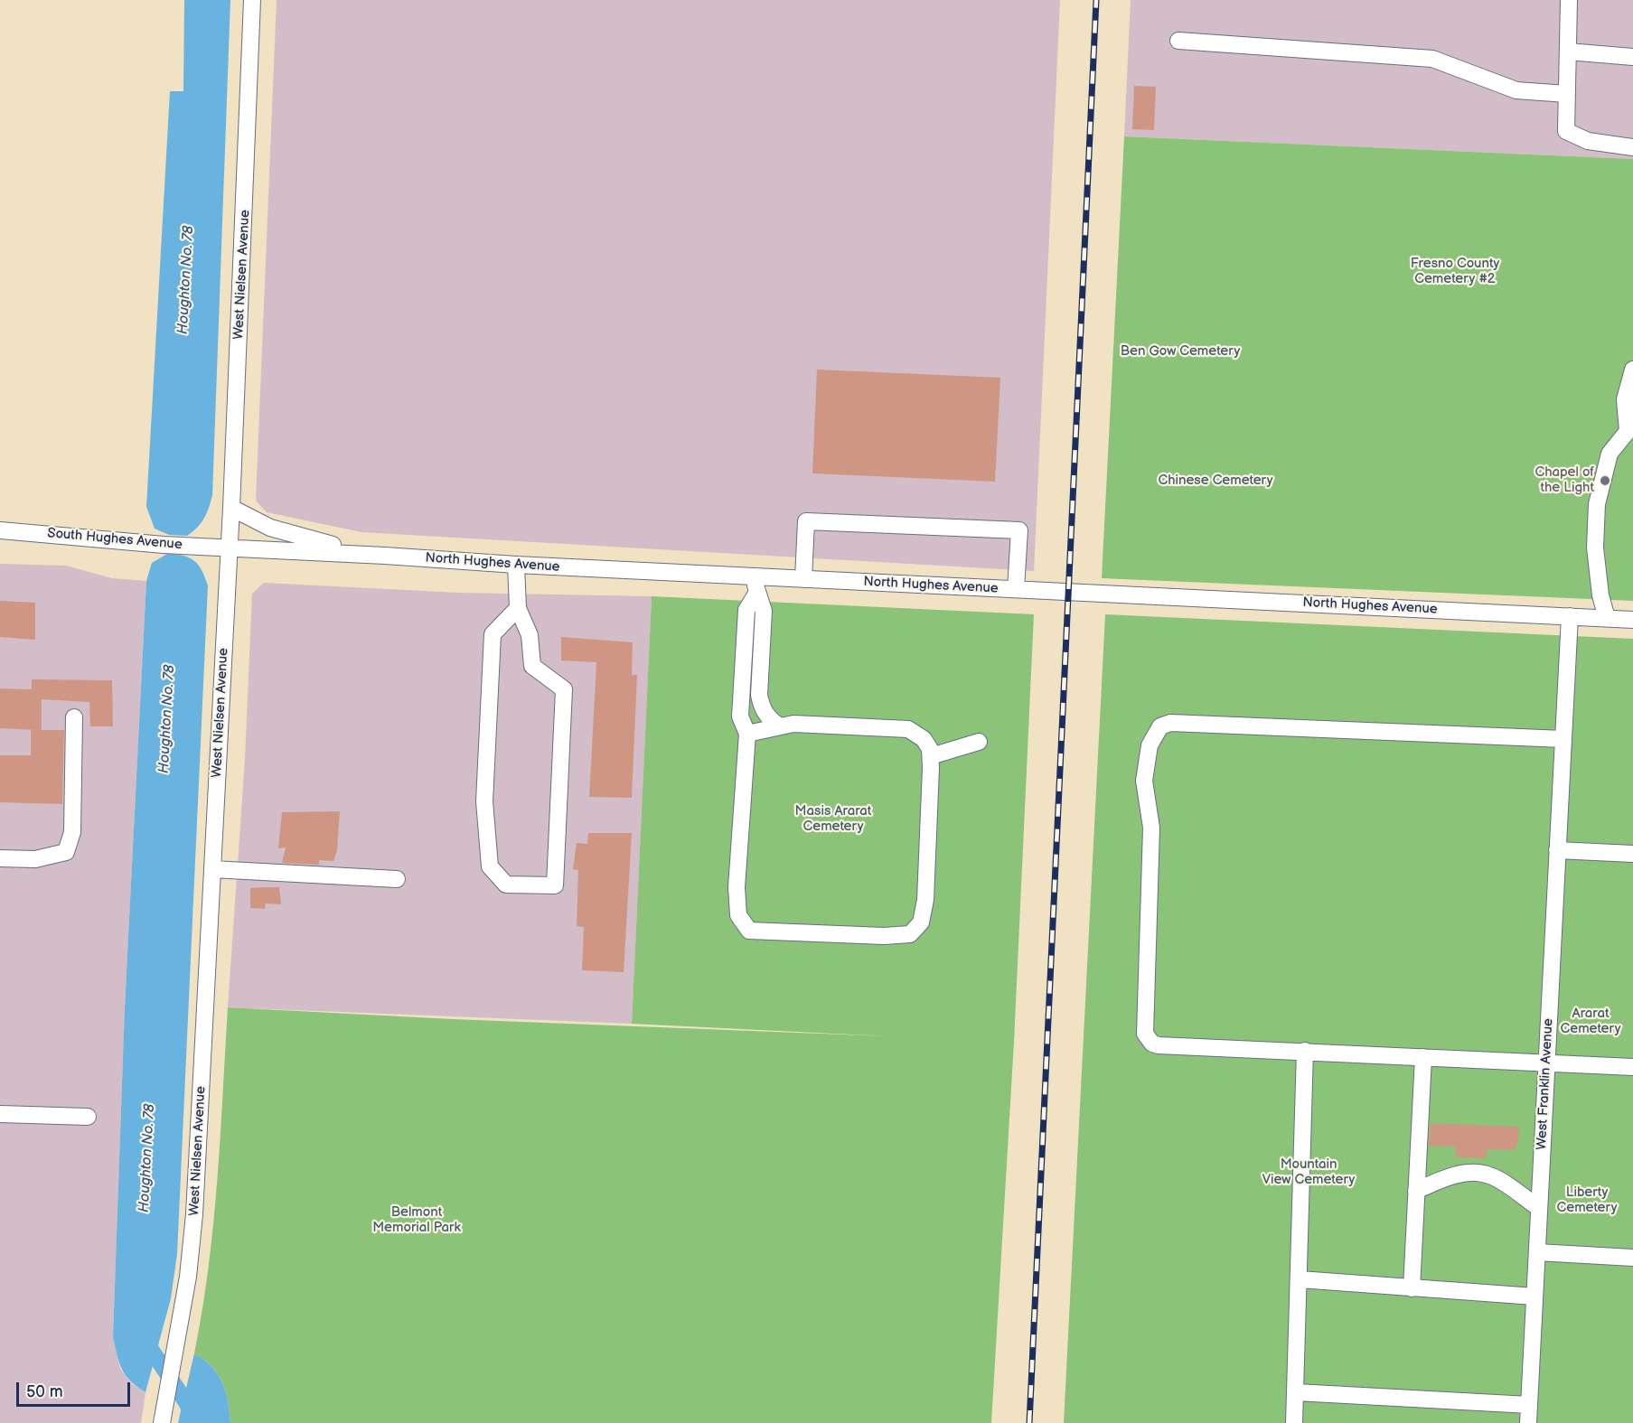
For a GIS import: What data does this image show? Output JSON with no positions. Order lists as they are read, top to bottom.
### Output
{
  "streets": {
    "street": [
      "West Nielsen Avenue",
      "South Hughes Avenue",
      "North Hughes Avenue",
      "West Franklin Avenue"
    ]
  },
  "crossings": [
    ["West Nielsen Avenue", "South Hughes Avenue"],
    ["West Nielsen Avenue", "North Hughes Avenue"],
    ["South Hughes Avenue", "North Hughes Avenue"],
    ["North Hughes Avenue", "West Franklin Avenue"]
  ],
  "water": ["Houghton No. 78"],
  "parks": [
    "Fresno County Cemetery #2",
    "Ben Gow Cemetery",
    "Chinese Cemetery",
    "Masis Ararat Cemetery",
    "Ararat Cemetery",
    "Mountain View Cemetery",
    "Liberty Cemetery",
    "Belmont Memorial Park"
  ],
  "places": ["Chapel of the Light"],
  "scale_bar": "50 m"
}
